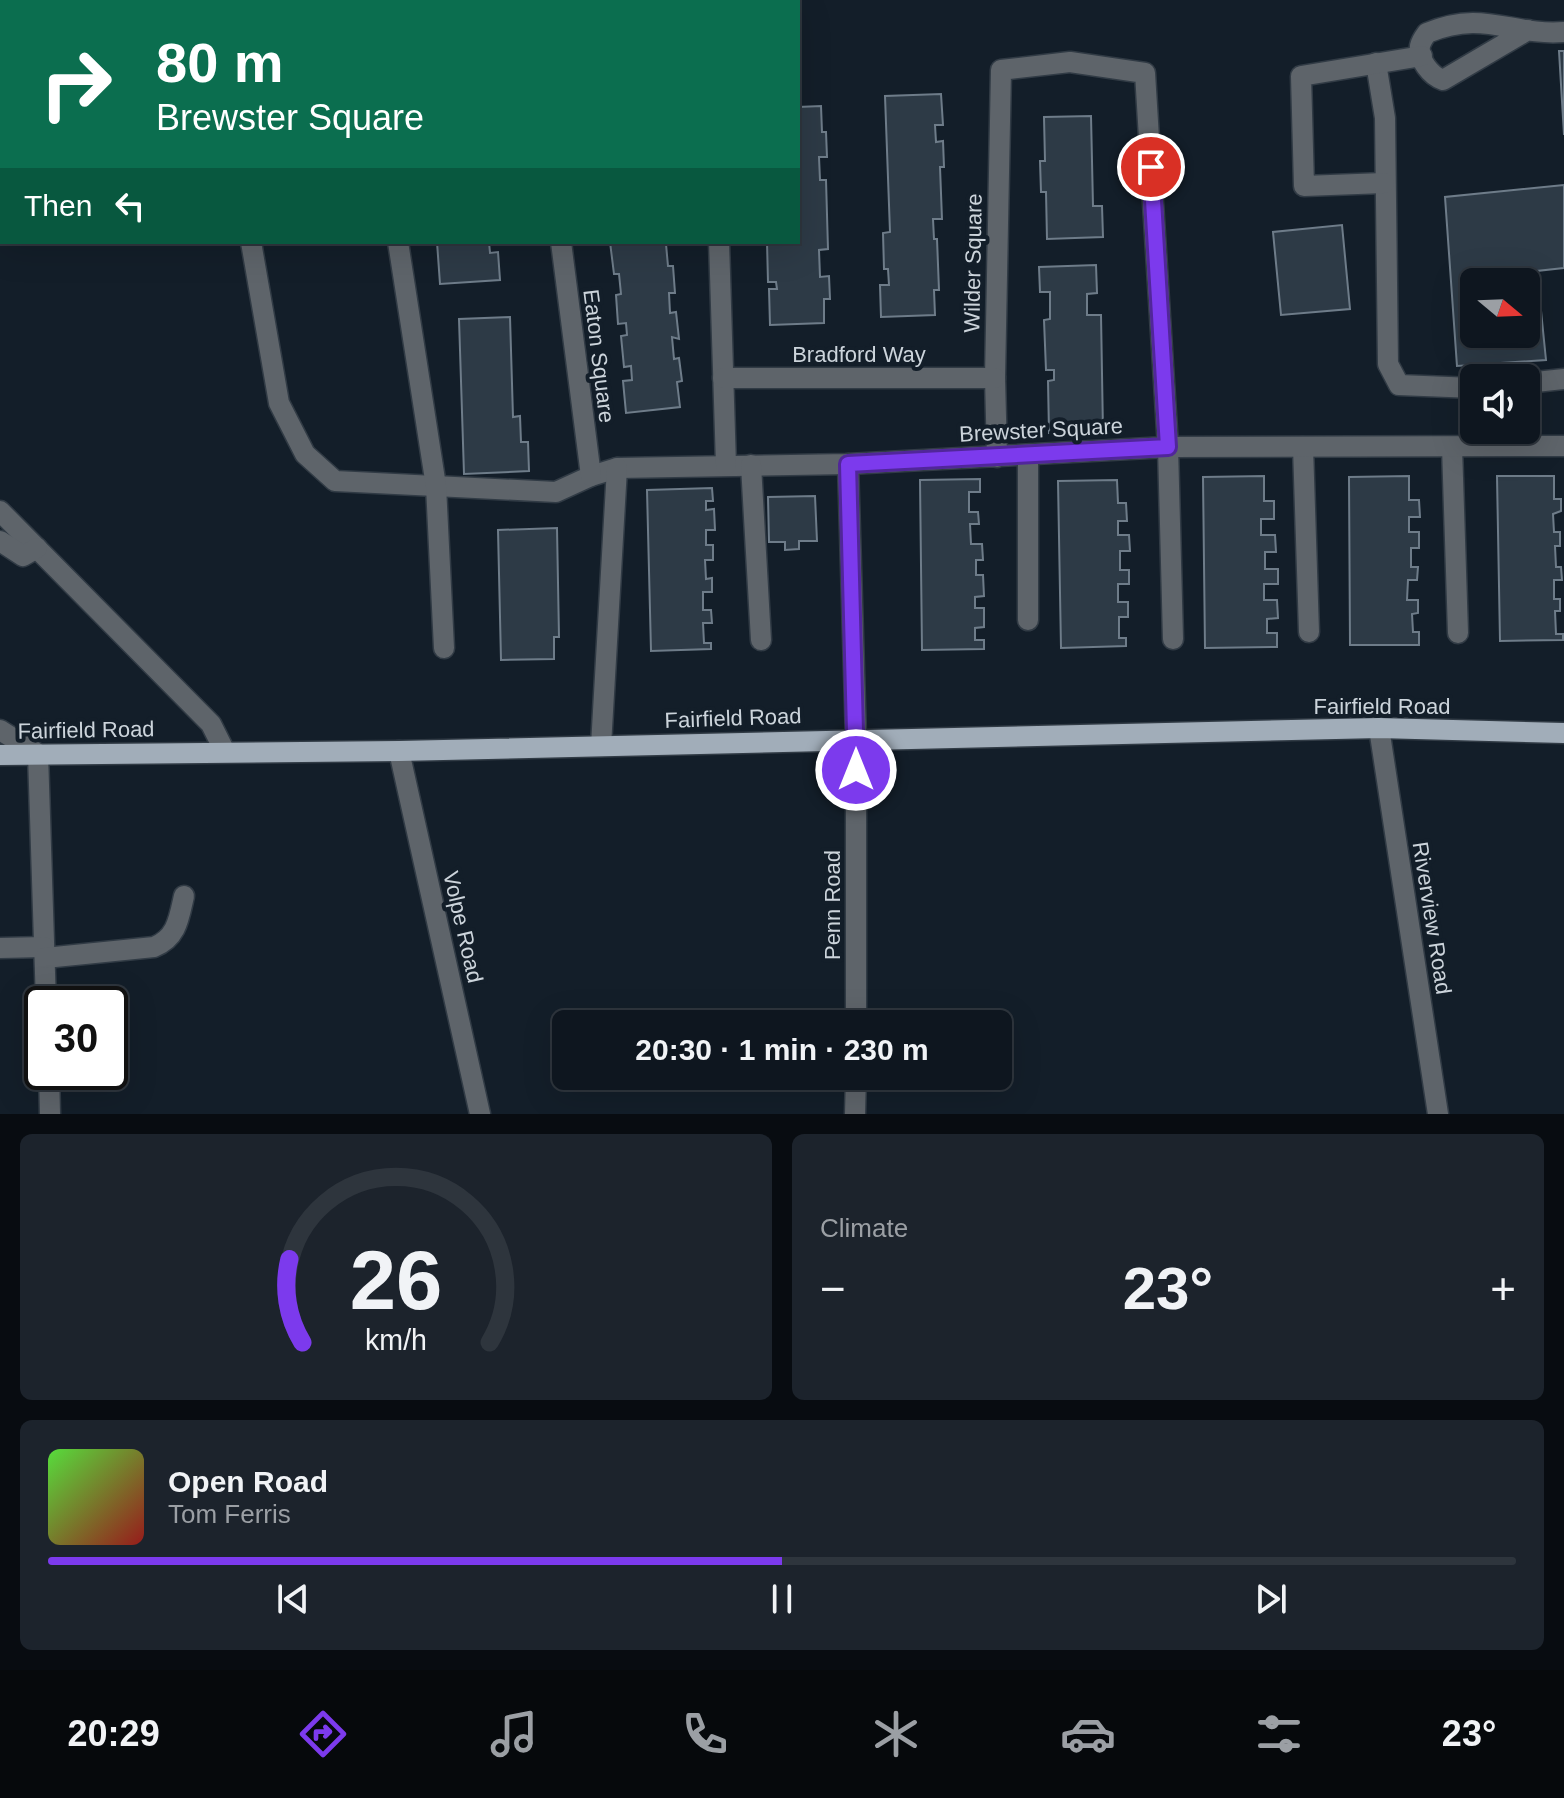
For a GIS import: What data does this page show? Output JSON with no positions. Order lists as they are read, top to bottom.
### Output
{
  "streets": {
    "main road": ["Fairfield Road"],
    "street": [
      "Wilder Square",
      "Bradford Way",
      "Eaton Square",
      "Brewster Square",
      "Penn Road",
      "Riverview Road",
      "Volpe Road"
    ]
  },
  "crossings": [
    ["Wilder Square", "Bradford Way"],
    ["Wilder Square", "Brewster Square"],
    ["Eaton Square", "Brewster Square"],
    ["Brewster Square", "Penn Road"],
    ["Fairfield Road", "Penn Road"],
    ["Fairfield Road", "Riverview Road"],
    ["Fairfield Road", "Volpe Road"]
  ],
  "north": "right",
  "page": {
    "turn": ["80 m", "Brewster Square"],
    "then": "Then",
    "limit": "30",
    "trip": "20:30 · 1 min · 230 m",
    "tile": "Climate",
    "heat": ["−", "23°", "+"],
    "song": ["Open Road", "Tom Ferris"],
    "tabs": ["20:29", "23°"],
    "gauge": ["26", "km/h"]
  }
}
